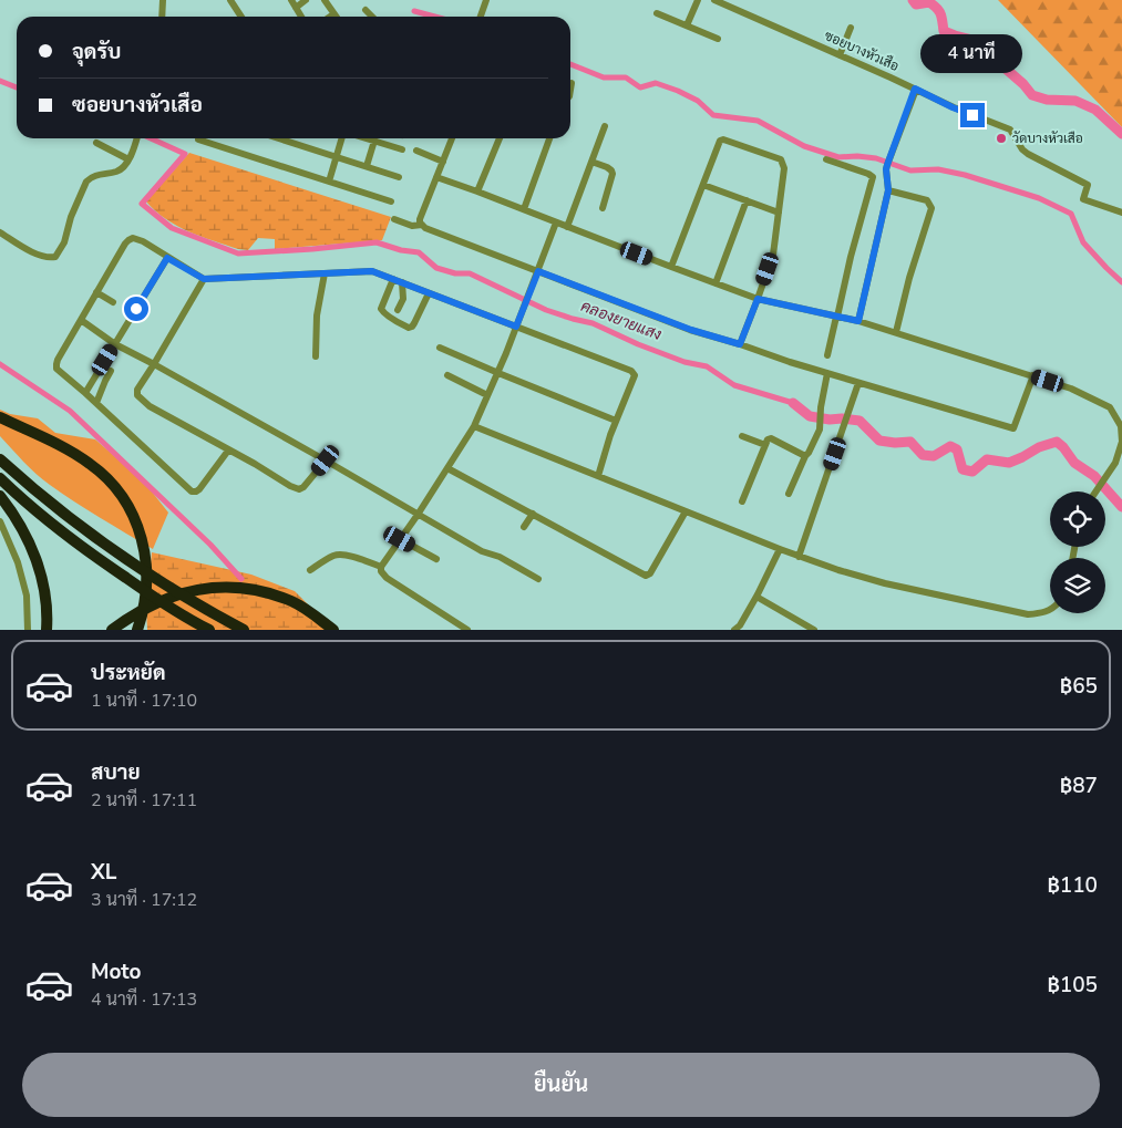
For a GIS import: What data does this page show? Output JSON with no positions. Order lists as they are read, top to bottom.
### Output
{
  "streets": {
    "street": ["ซอยบางหัวเสือ"]
  },
  "water": ["คลองยายแสง"],
  "places": ["วัดบางหัวเสือ"],
  "page": {
    "banner": ["จุดรับ", "ซอยบางหัวเสือ"],
    "bubble": "4 นาที",
    "list": [
      {
        "name": "ประหยัด",
        "note": "1 นาที · 17:10",
        "value": "฿65"
      },
      {
        "name": "สบาย",
        "note": "2 นาที · 17:11",
        "value": "฿87"
      },
      {
        "name": "XL",
        "note": "3 นาที · 17:12",
        "value": "฿110"
      },
      {
        "name": "Moto",
        "note": "4 นาที · 17:13",
        "value": "฿105"
      }
    ],
    "buttons": "ยืนยัน"
  }
}
